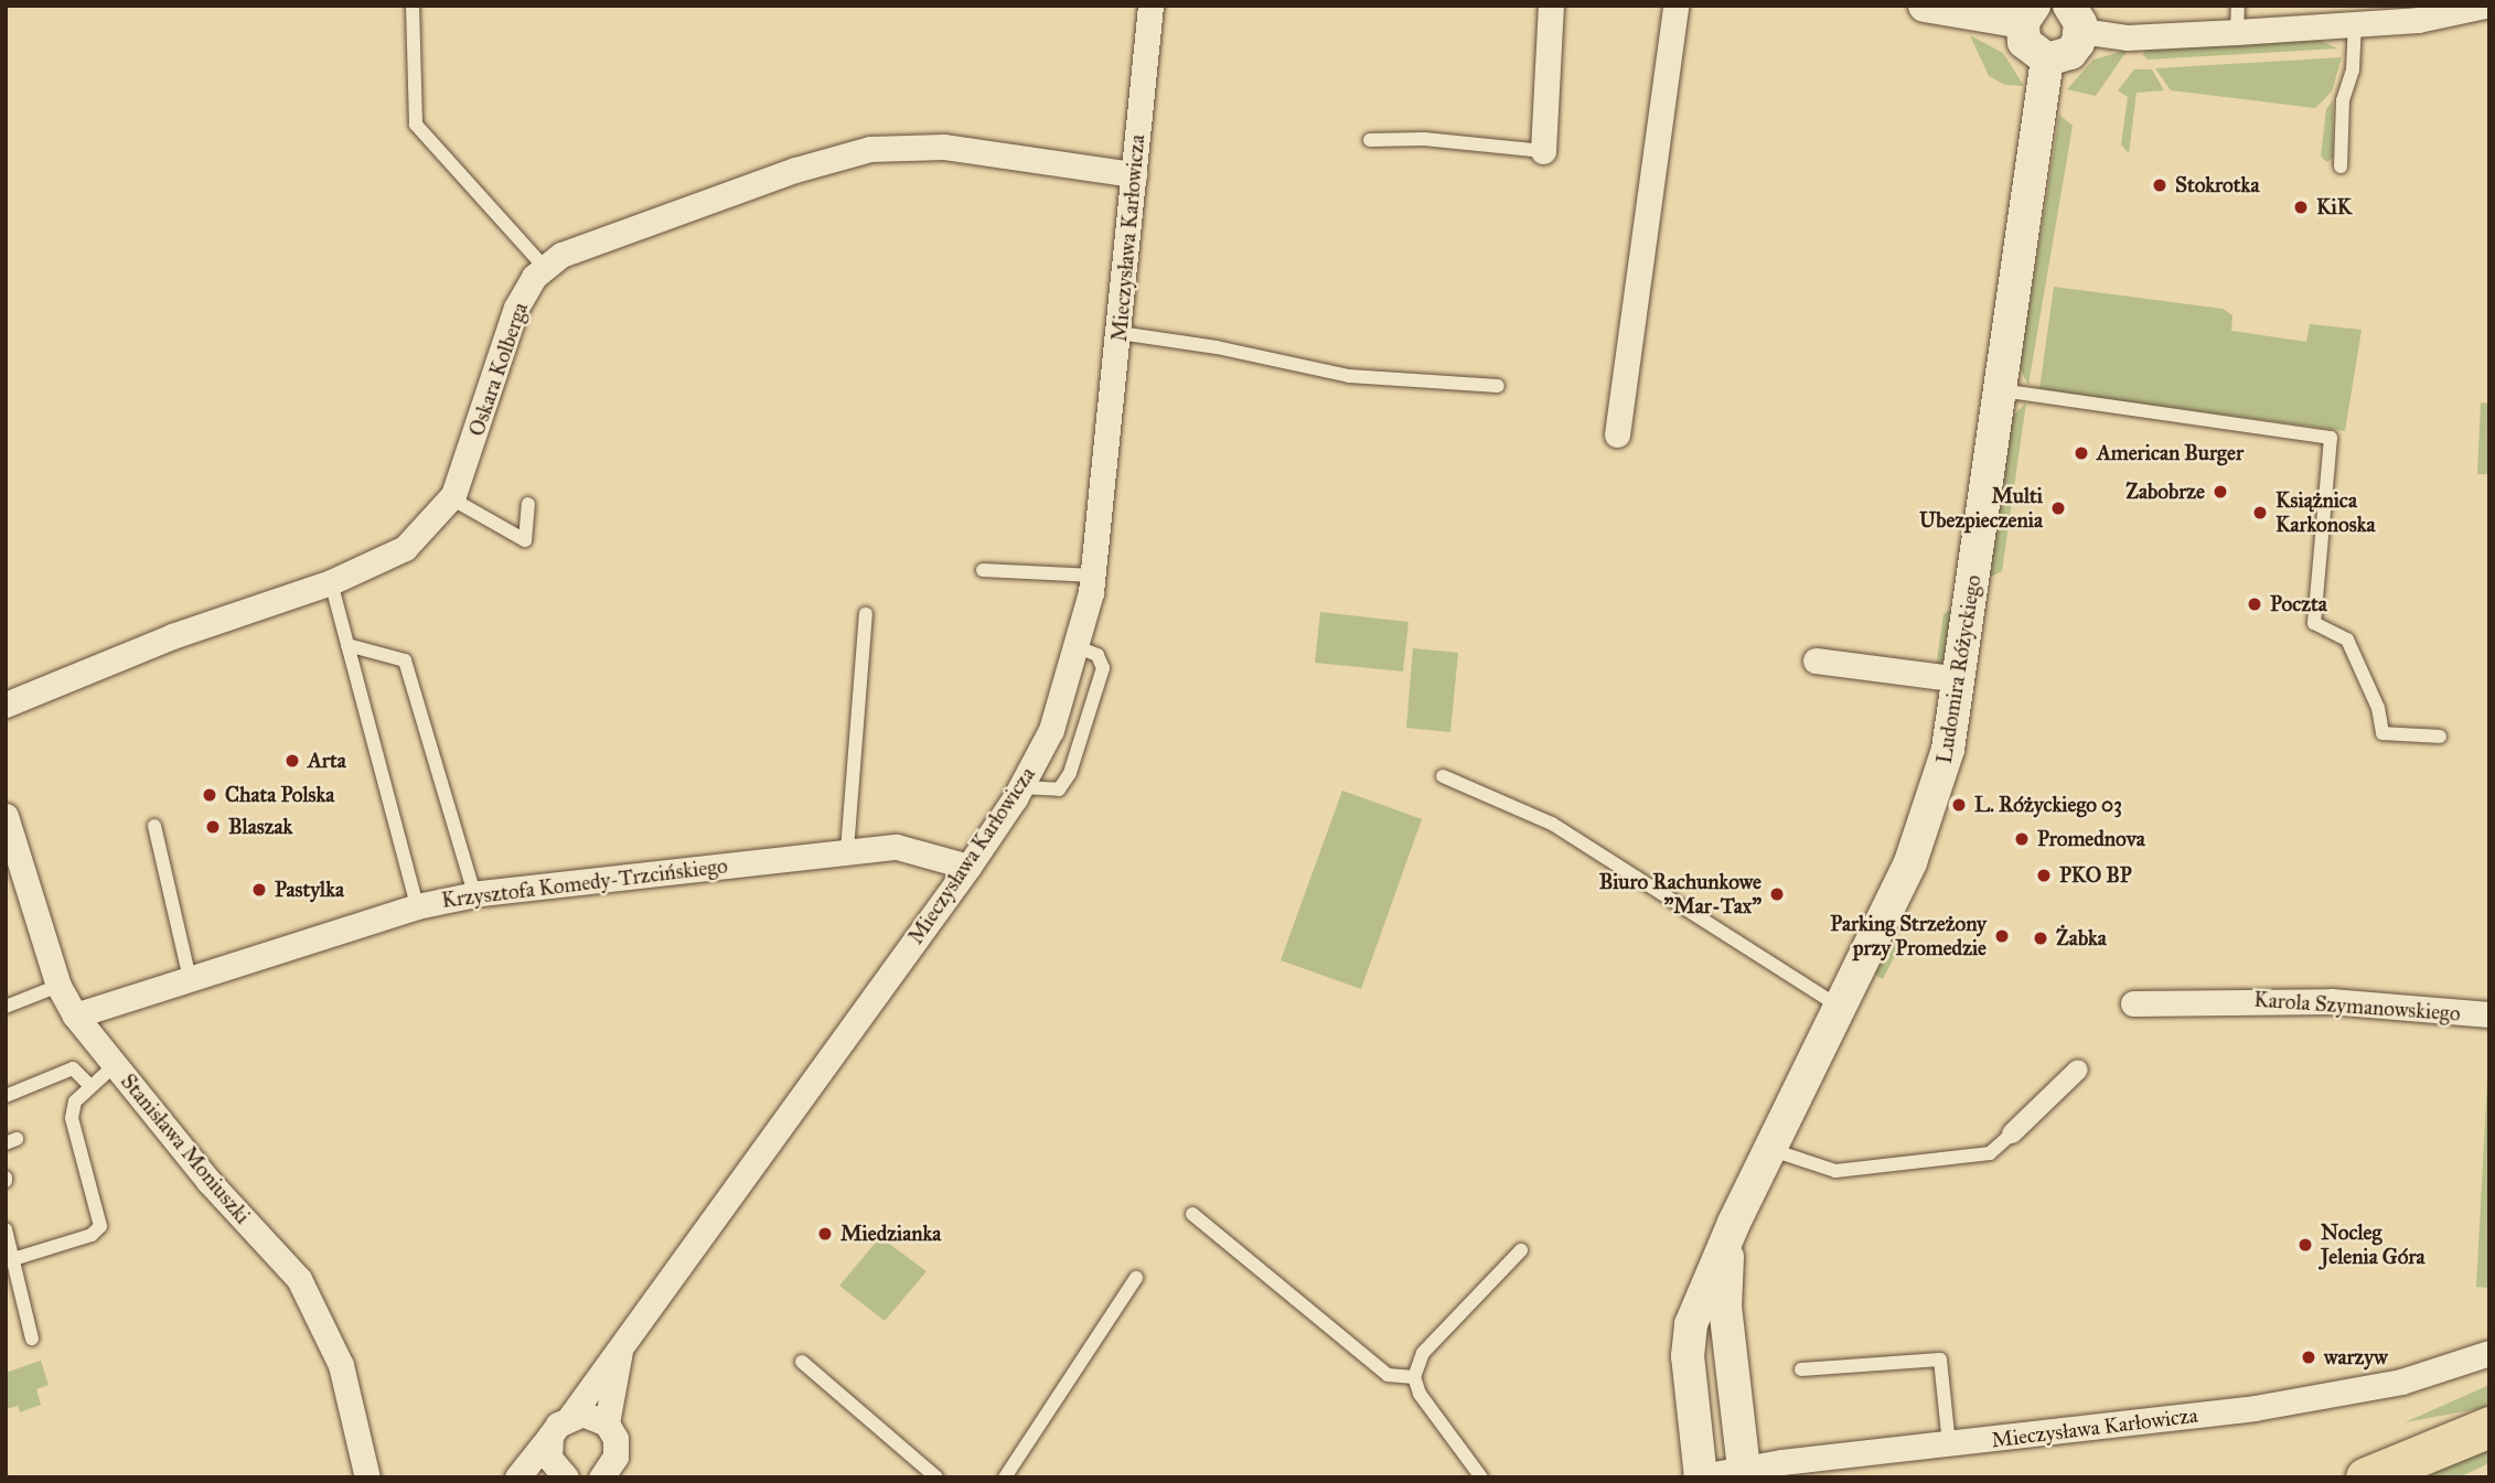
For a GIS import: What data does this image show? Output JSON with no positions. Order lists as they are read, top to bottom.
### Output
{
  "streets": {
    "street": [
      "Mieczysława Karłowicza",
      "Oskara Kolberga",
      "Ludomira Różyckiego",
      "Krzysztofa Komedy-Trzcińskiego",
      "Karola Szymanowskiego",
      "Stanisława Moniuszki"
    ]
  },
  "crossings": [
    ["Mieczysława Karłowicza", "Oskara Kolberga"],
    ["Mieczysława Karłowicza", "Ludomira Różyckiego"],
    ["Mieczysława Karłowicza", "Krzysztofa Komedy-Trzcińskiego"],
    ["Krzysztofa Komedy-Trzcińskiego", "Stanisława Moniuszki"]
  ],
  "places": [
    "Stokrotka",
    "KiK",
    "American Burger",
    "Zabobrze",
    "Multi Ubezpieczenia",
    "Książnica Karkonoska",
    "Poczta",
    "Arta",
    "Chata Polska",
    "L. Różyckiego 03",
    "Blaszak",
    "Promednova",
    "PKO BP",
    "Pastylka",
    "Biuro Rachunkowe \"Mar-Tax\"",
    "Parking Strzeżony przy Promedzie",
    "Żabka",
    "Miedzianka",
    "Nocleg Jelenia Góra",
    "warzyw"
  ]
}
